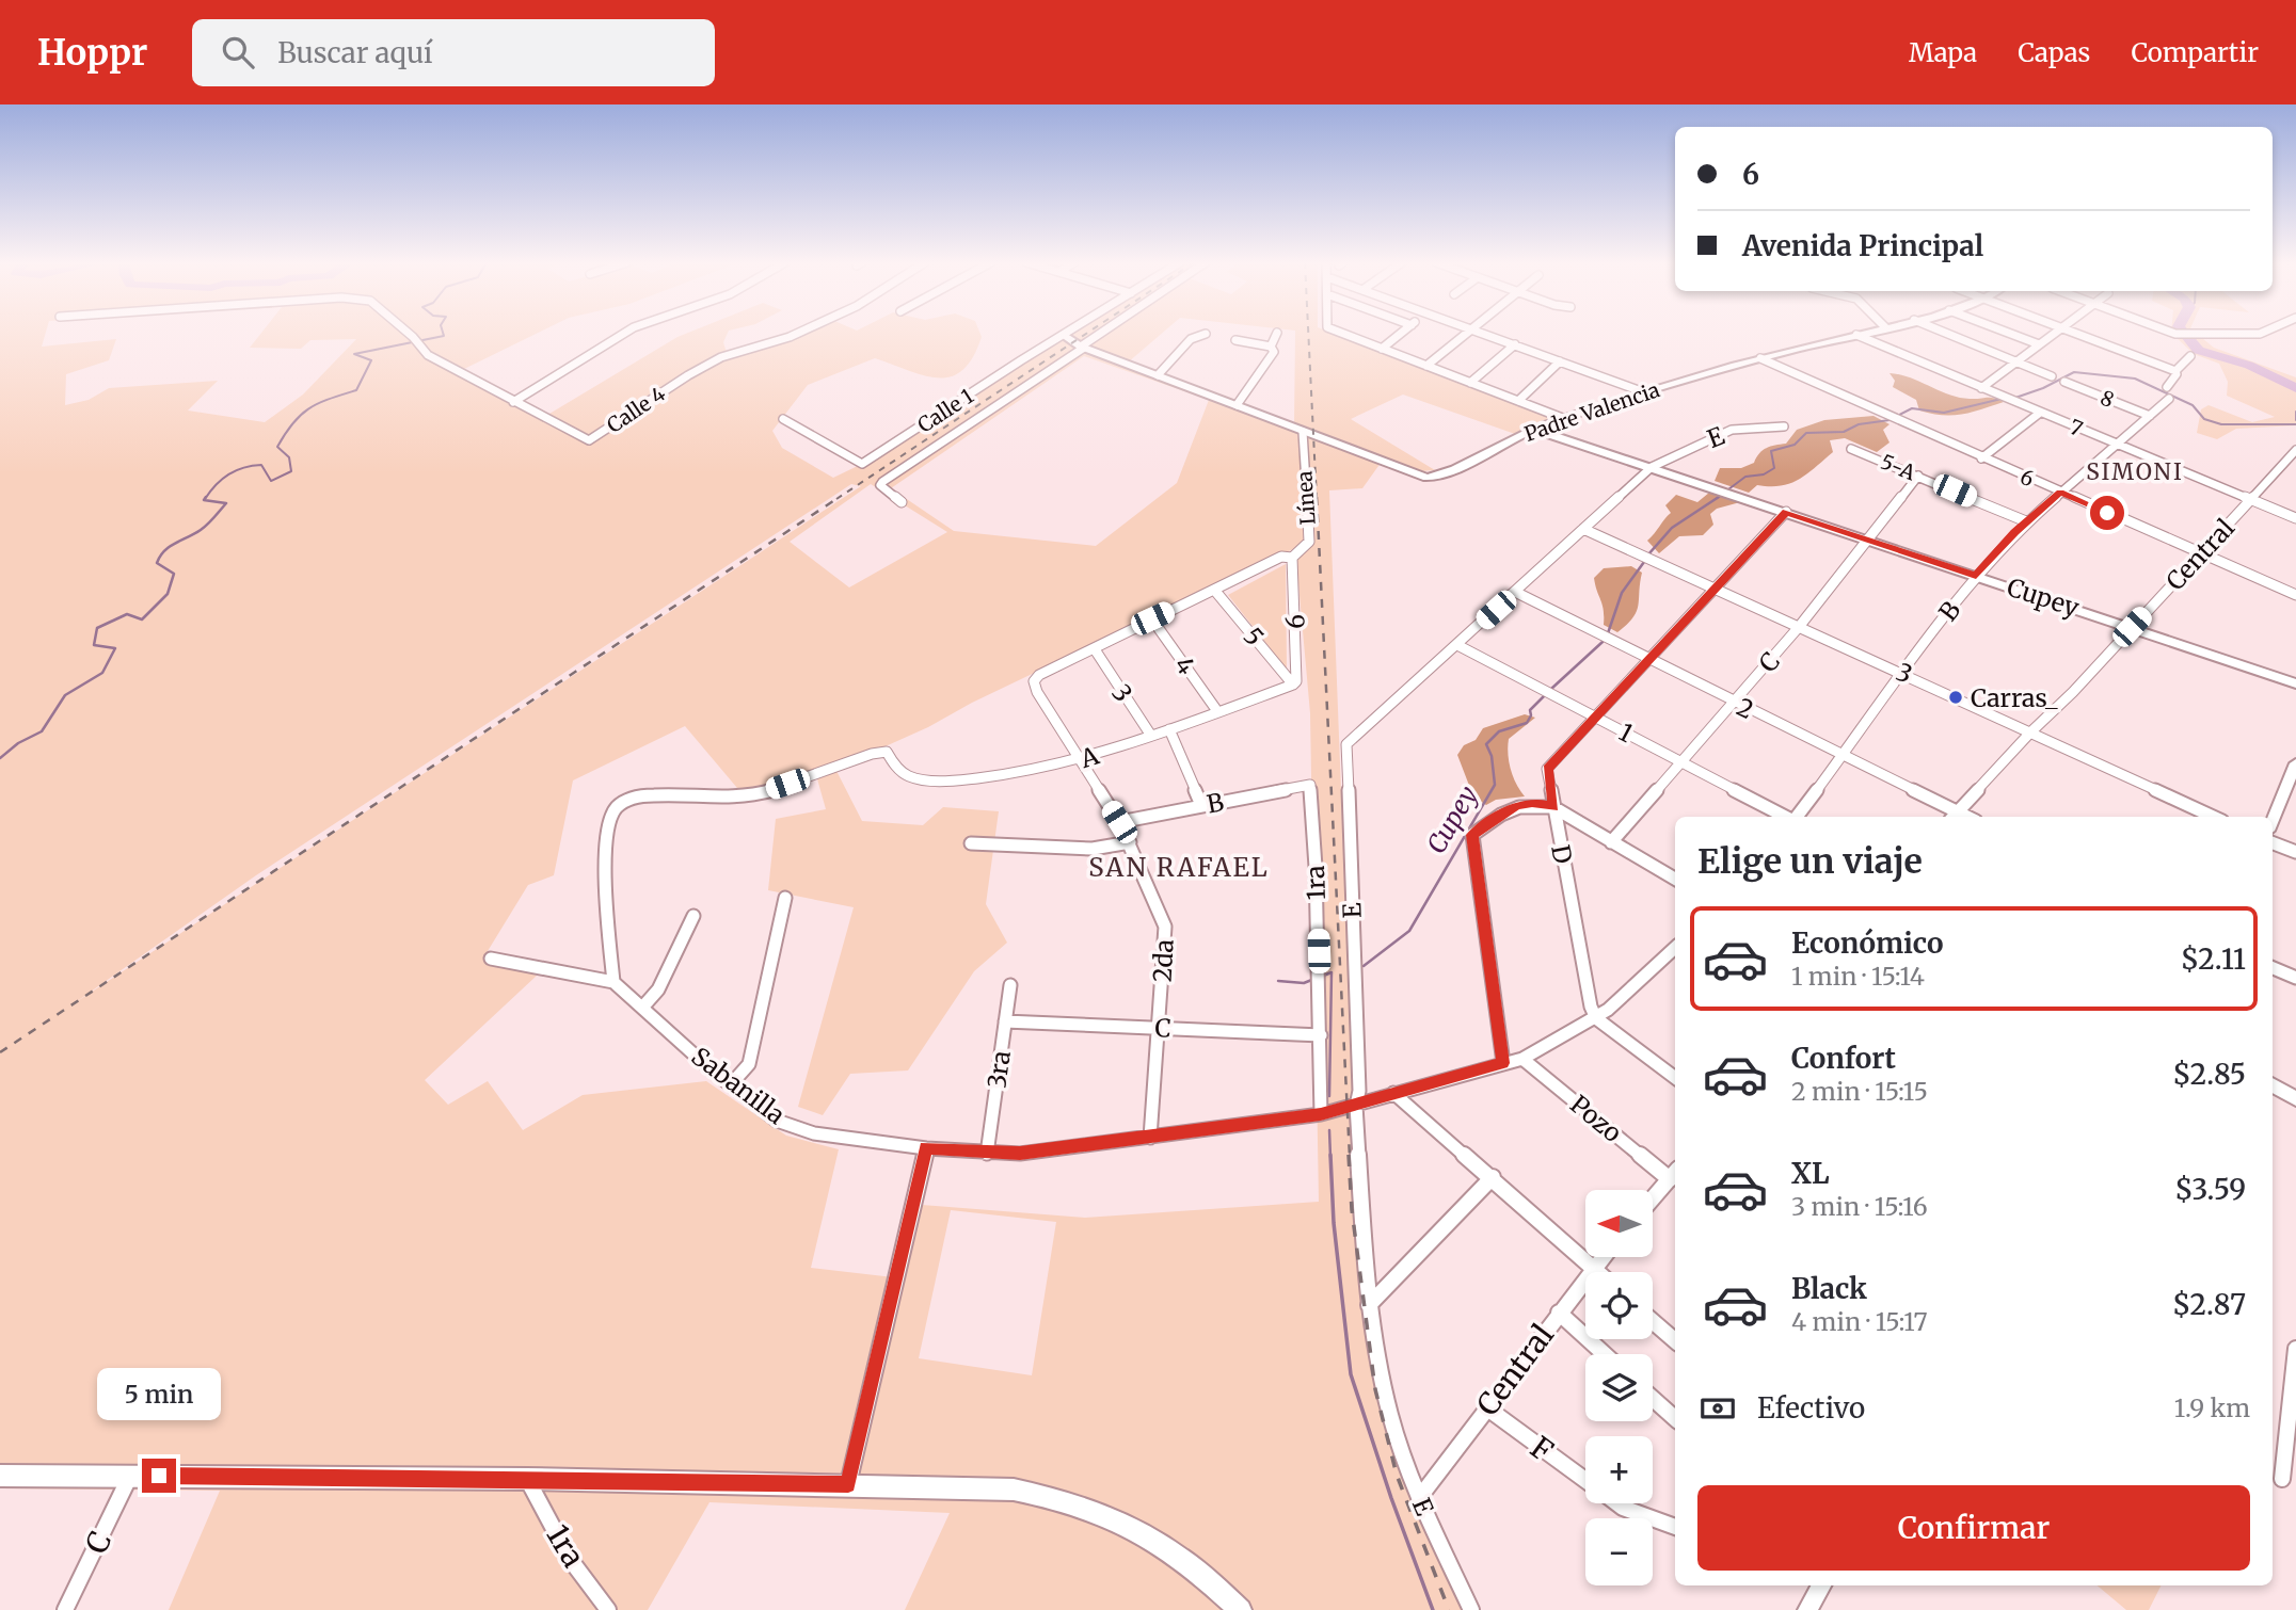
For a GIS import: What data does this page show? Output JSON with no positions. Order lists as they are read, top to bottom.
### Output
{
  "streets": {
    "street": [
      "8",
      "Calle 4",
      "Calle 1",
      "Padre Valencia",
      "7",
      "E",
      "5-A",
      "6",
      "Línea",
      "Central",
      "Cupey",
      "B",
      "5",
      "C",
      "4",
      "3",
      "2",
      "1",
      "A",
      "D",
      "1ra",
      "2da",
      "3ra",
      "Sabanilla",
      "Pozo",
      "F"
    ]
  },
  "crossings": [
    ["8", "B"],
    ["Padre Valencia", "7"],
    ["Padre Valencia", "6"],
    ["Padre Valencia", "Línea"],
    ["Padre Valencia", "Cupey"],
    ["7", "Central"],
    ["7", "B"],
    ["E", "Central"],
    ["E", "Cupey"],
    ["E", "3"],
    ["E", "2"],
    ["E", "1"],
    ["5-A", "B"],
    ["5-A", "C"],
    ["6", "Línea"],
    ["6", "Central"],
    ["6", "B"],
    ["6", "5"],
    ["6", "A"],
    ["Central", "Cupey"],
    ["Central", "3"],
    ["Central", "2"],
    ["Central", "F"],
    ["Cupey", "B"],
    ["Cupey", "C"],
    ["Cupey", "D"],
    ["B", "3"],
    ["B", "2"],
    ["B", "1ra"],
    ["B", "2da"],
    ["5", "A"],
    ["C", "3"],
    ["C", "2"],
    ["C", "1"],
    ["C", "1ra"],
    ["C", "2da"],
    ["C", "3ra"],
    ["4", "A"],
    ["3", "A"],
    ["3", "D"],
    ["3", "2da"],
    ["2", "D"],
    ["1", "D"],
    ["A", "2da"],
    ["A", "Sabanilla"],
    ["1ra", "Sabanilla"],
    ["2da", "Sabanilla"],
    ["3ra", "Sabanilla"]
  ],
  "districts": ["SIMONI", "SAN RAFAEL"],
  "water": ["Cupey"],
  "places": ["Carras_"],
  "north": "left",
  "page": {
    "header": "Hoppr",
    "search": "Buscar aquí",
    "nav": ["Mapa", "Capas", "Compartir"],
    "banner": ["6", "Avenida Principal"],
    "heading": "Elige un viaje",
    "list": [
      {
        "name": "Económico",
        "note": "1 min · 15:14",
        "value": "$2.11"
      },
      {
        "name": "Confort",
        "note": "2 min · 15:15",
        "value": "$2.85"
      },
      {
        "name": "XL",
        "note": "3 min · 15:16",
        "value": "$3.59"
      },
      {
        "name": "Black",
        "note": "4 min · 15:17",
        "value": "$2.87"
      }
    ],
    "map_buttons": ["+", "−"],
    "pay": ["Efectivo", "1.9 km"],
    "bubble": "5 min",
    "buttons": "Confirmar"
  }
}
